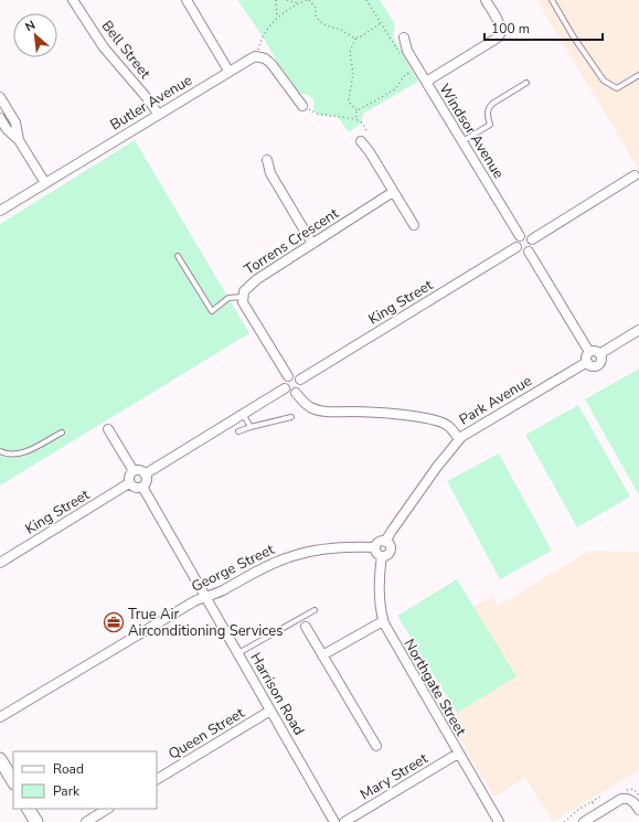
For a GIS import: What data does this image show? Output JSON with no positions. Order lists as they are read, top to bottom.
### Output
{
  "streets": {
    "street": [
      "Bell Street",
      "Butler Avenue",
      "Windsor Avenue",
      "Torrens Crescent",
      "King Street",
      "Park Avenue",
      "George Street",
      "Northgate Street",
      "Harrison Road",
      "Queen Street",
      "Mary Street"
    ]
  },
  "crossings": [
    ["Bell Street", "Butler Avenue"],
    ["Windsor Avenue", "King Street"],
    ["Torrens Crescent", "King Street"],
    ["King Street", "Harrison Road"],
    ["Park Avenue", "George Street"],
    ["Park Avenue", "Northgate Street"],
    ["George Street", "Northgate Street"],
    ["George Street", "Harrison Road"],
    ["Northgate Street", "Mary Street"],
    ["Harrison Road", "Queen Street"]
  ],
  "places": {
    "office": ["True Air Airconditioning Services"]
  },
  "legend": ["Road", "Park"],
  "scale_bar": "100 m",
  "north": "top left"
}
